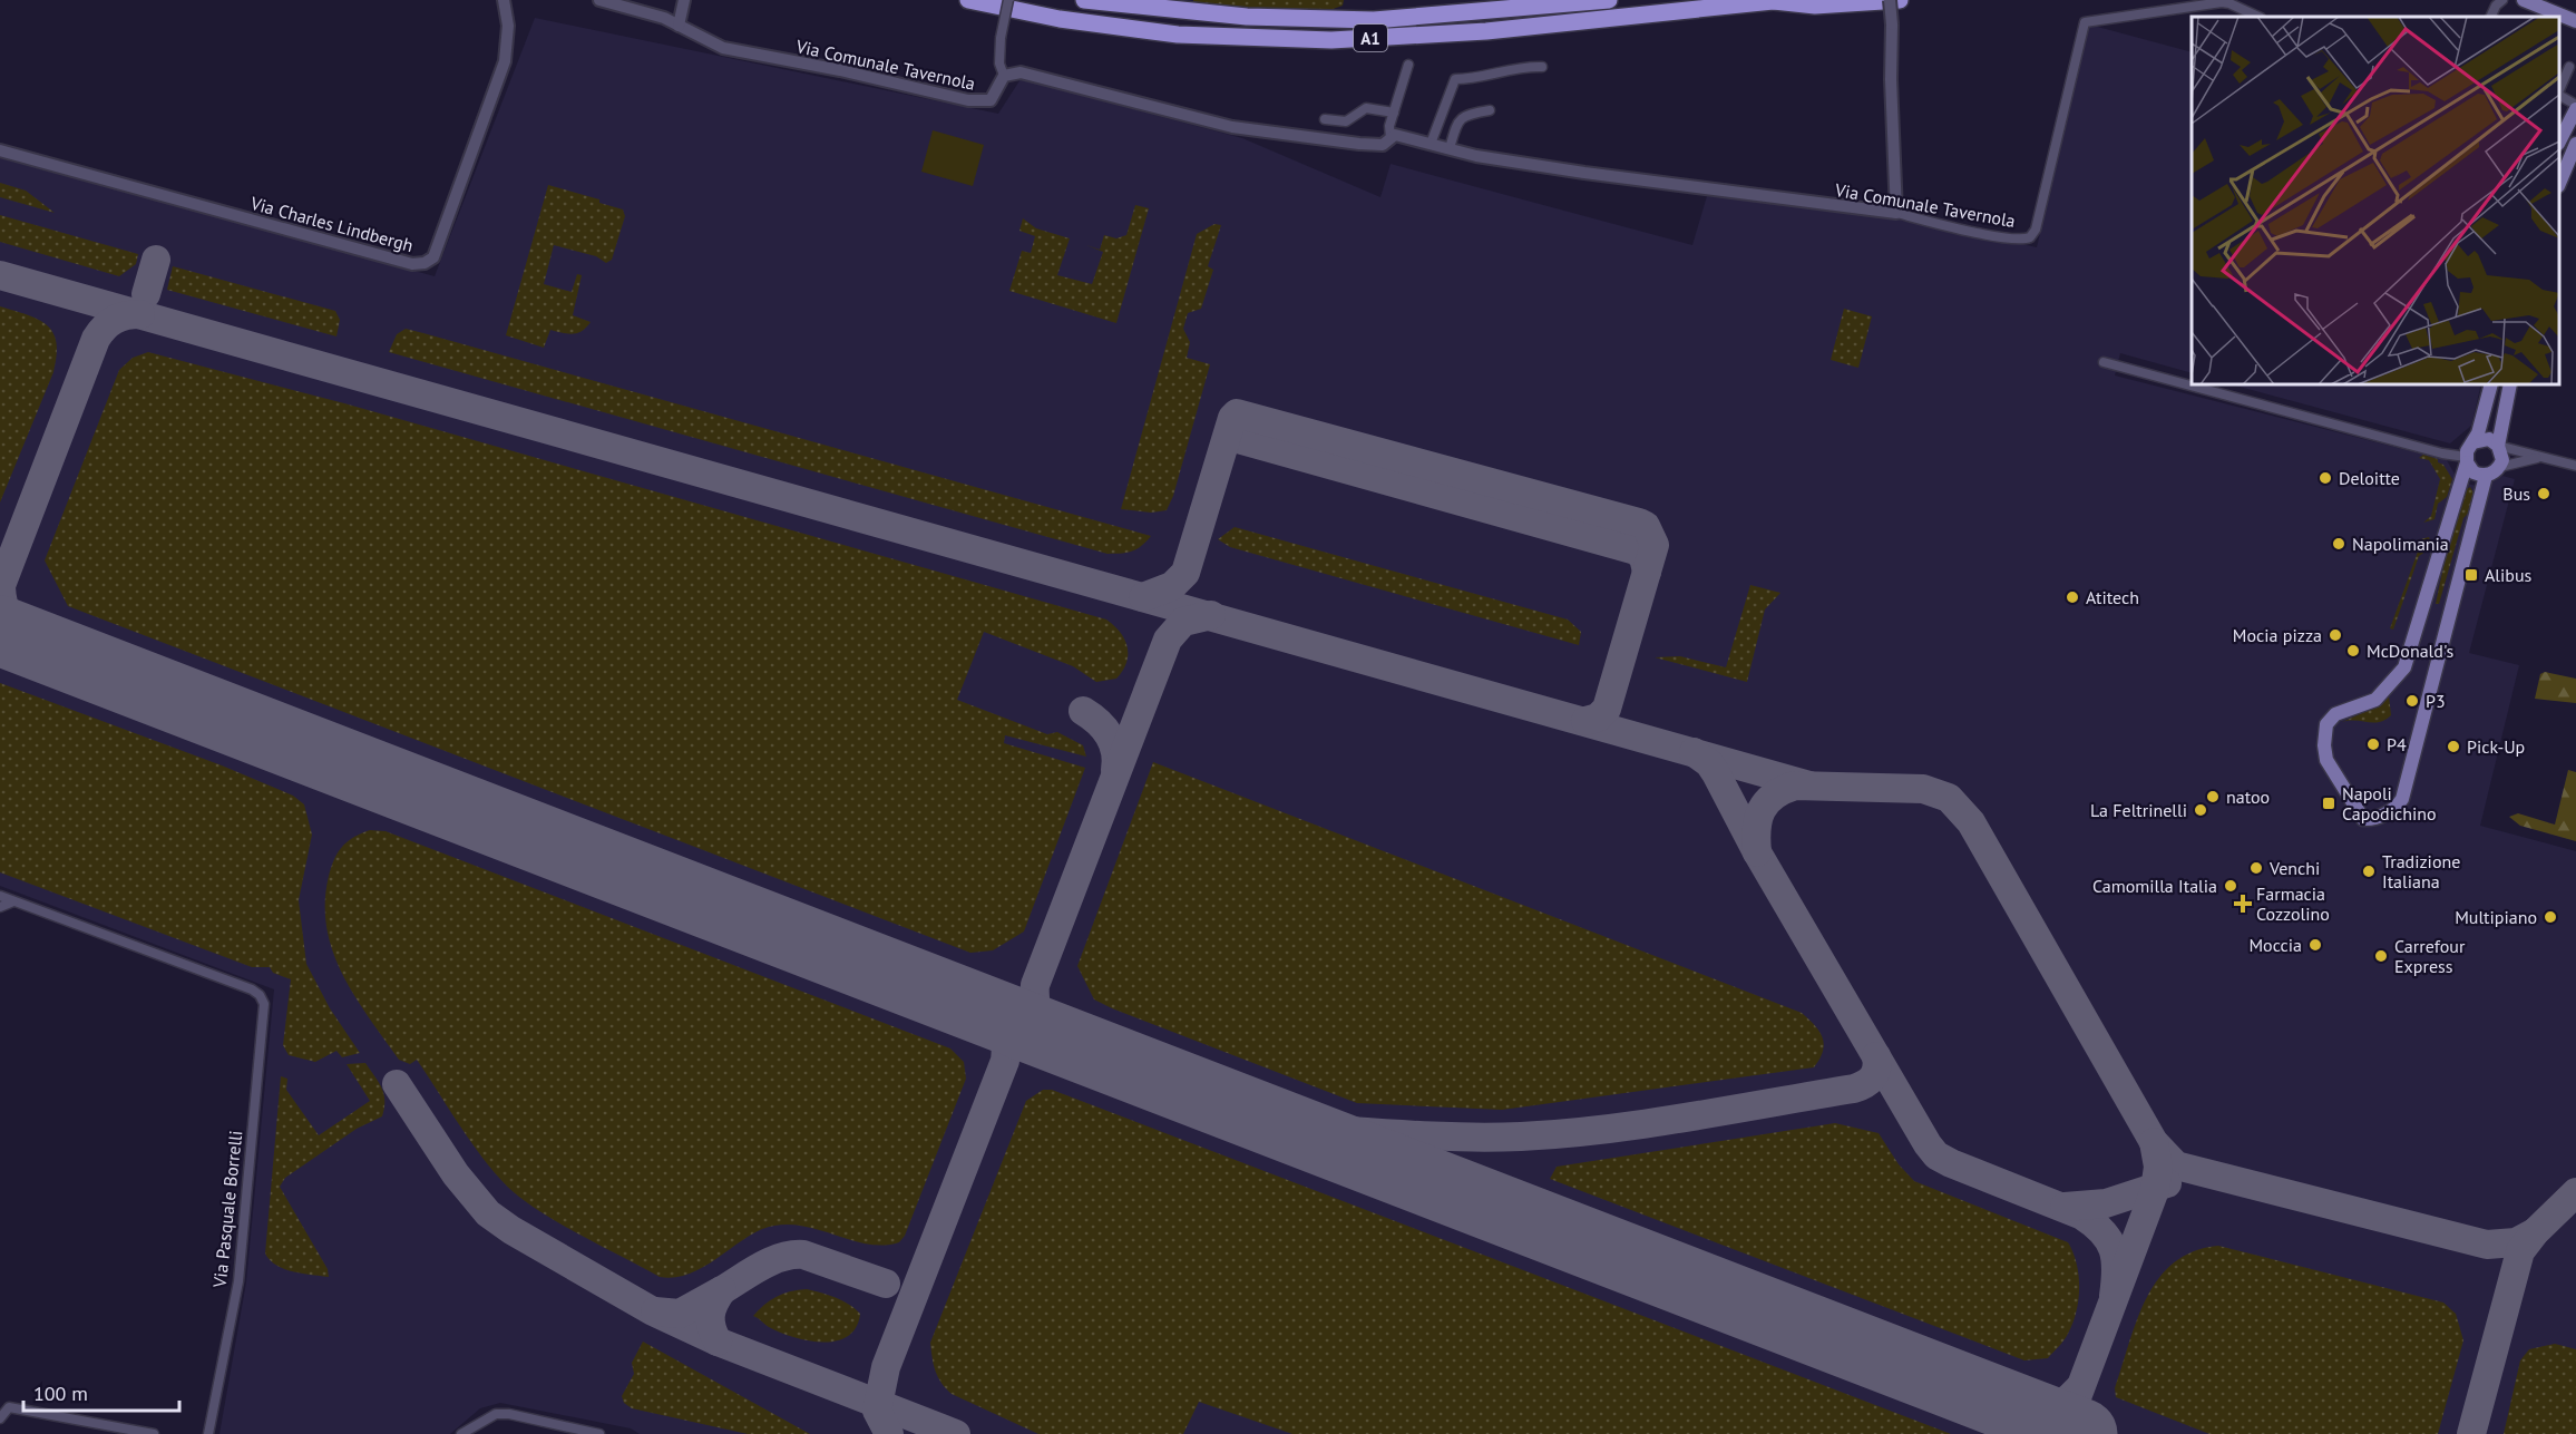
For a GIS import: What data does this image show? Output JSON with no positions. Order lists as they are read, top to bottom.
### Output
{
  "streets": {
    "highway": ["A1"],
    "street": ["Via Comunale Tavernola", "Via Charles Lindbergh", "Via Pasquale Borrelli"]
  },
  "places": {
    "other": [
      "Deloitte",
      "Bus",
      "Napolimania",
      "Atitech",
      "Mocia pizza",
      "McDonald's",
      "P3",
      "P4",
      "Pick-Up",
      "natoo",
      "La Feltrinelli",
      "Venchi",
      "Tradizione Italiana",
      "Camomilla Italia",
      "Multipiano",
      "Moccia",
      "Carrefour Express"
    ],
    "transit": ["Alibus", "Napoli Capodichino"],
    "health": ["Farmacia Cozzolino"]
  },
  "scale_bar": "100 m"
}
